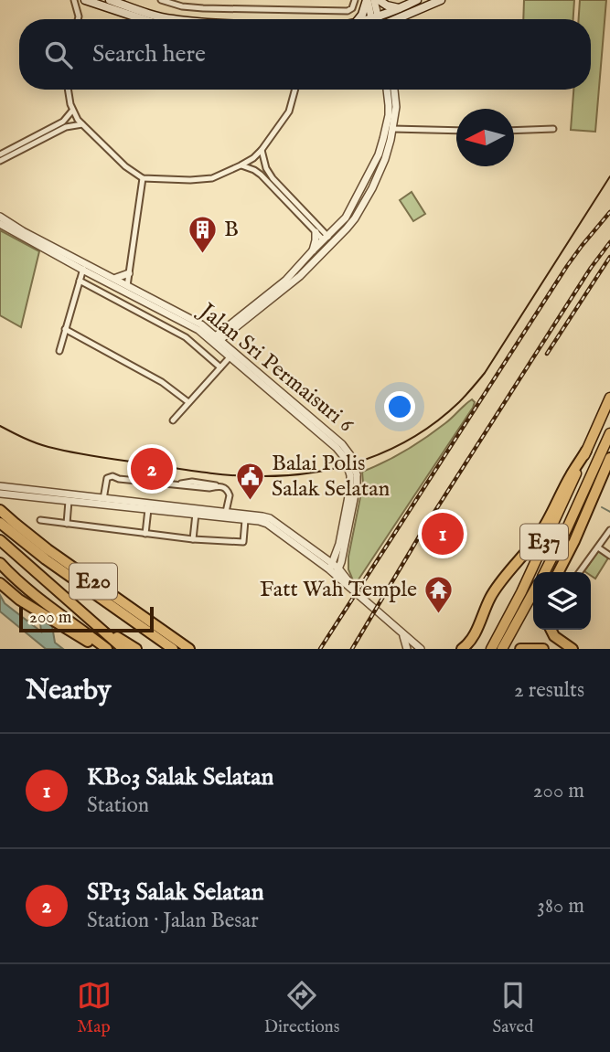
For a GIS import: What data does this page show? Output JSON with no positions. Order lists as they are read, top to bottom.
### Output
{
  "streets": {
    "highway": ["E37", "E20"],
    "street": ["Jalan Sri Permaisuri 6"]
  },
  "places": {
    "building": ["B"],
    "public building": ["Balai Polis Salak Selatan"],
    "temple": ["Fatt Wah Temple"]
  },
  "scale_bar": "200 m",
  "north": "left",
  "page": {
    "search": "Search here",
    "pins": ["2", "1"],
    "scale": "200 m",
    "heading": ["Nearby", "2 results"],
    "list": [
      {
        "mark": "1",
        "name": "KB03 Salak Selatan",
        "note": "Station",
        "value": "200 m"
      },
      {
        "mark": "2",
        "name": "SP13 Salak Selatan",
        "note": "Station · Jalan Besar",
        "value": "380 m"
      }
    ],
    "nav": ["Map", "Directions", "Saved"]
  }
}
